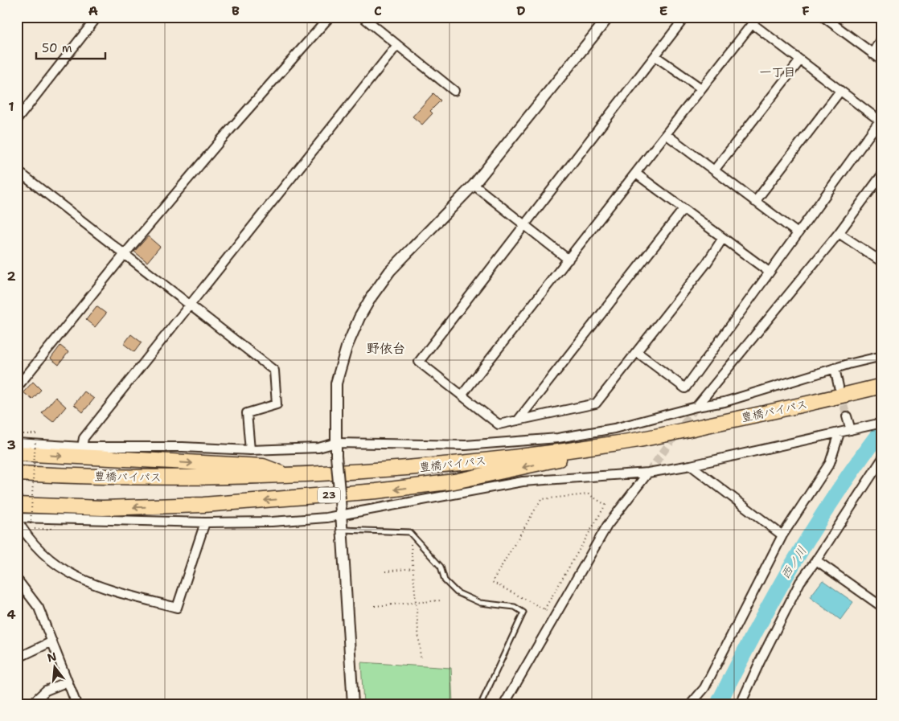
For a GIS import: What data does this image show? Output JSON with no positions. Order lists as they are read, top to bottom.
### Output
{
  "streets": {
    "highway": ["豊橋バイパス", "23"]
  },
  "crossings": [
    ["豊橋バイパス", "23"]
  ],
  "districts": ["一丁目", "野依台"],
  "water": ["西ノ川"],
  "scale_bar": "50 m",
  "north": "top",
  "grid": {
    "columns": [
      "A",
      "B",
      "C",
      "D",
      "E",
      "F"
    ],
    "rows": [
      "1",
      "2",
      "3",
      "4"
    ]
  }
}
